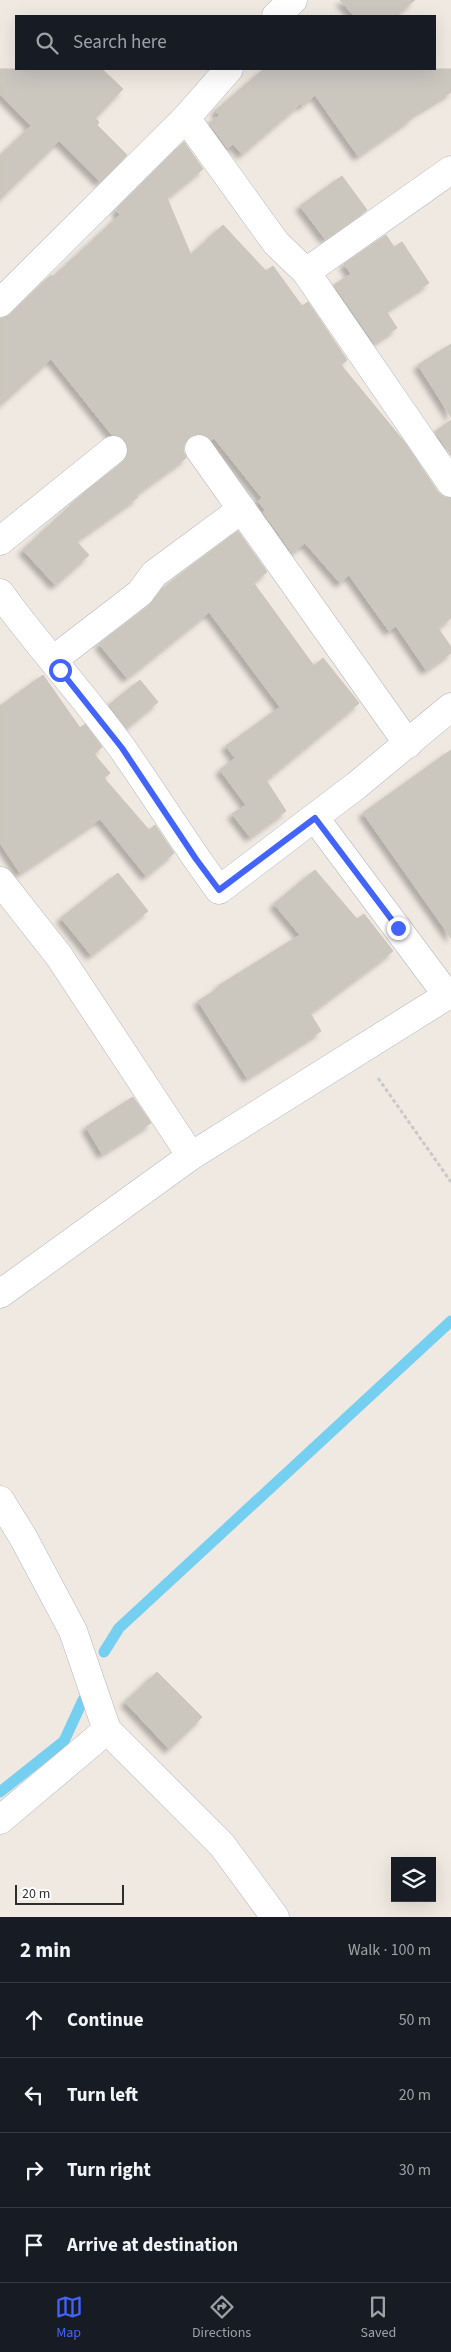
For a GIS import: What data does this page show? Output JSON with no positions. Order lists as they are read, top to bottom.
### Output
{
  "scale_bar": "20 m",
  "page": {
    "search": "Search here",
    "scale": "20 m",
    "heading": ["2 min", "Walk · 100 m"],
    "list": [
      ["Continue", "50 m"],
      ["Turn left", "20 m"],
      ["Turn right", "30 m"],
      "Arrive at destination"
    ],
    "nav": ["Map", "Directions", "Saved"]
  }
}
